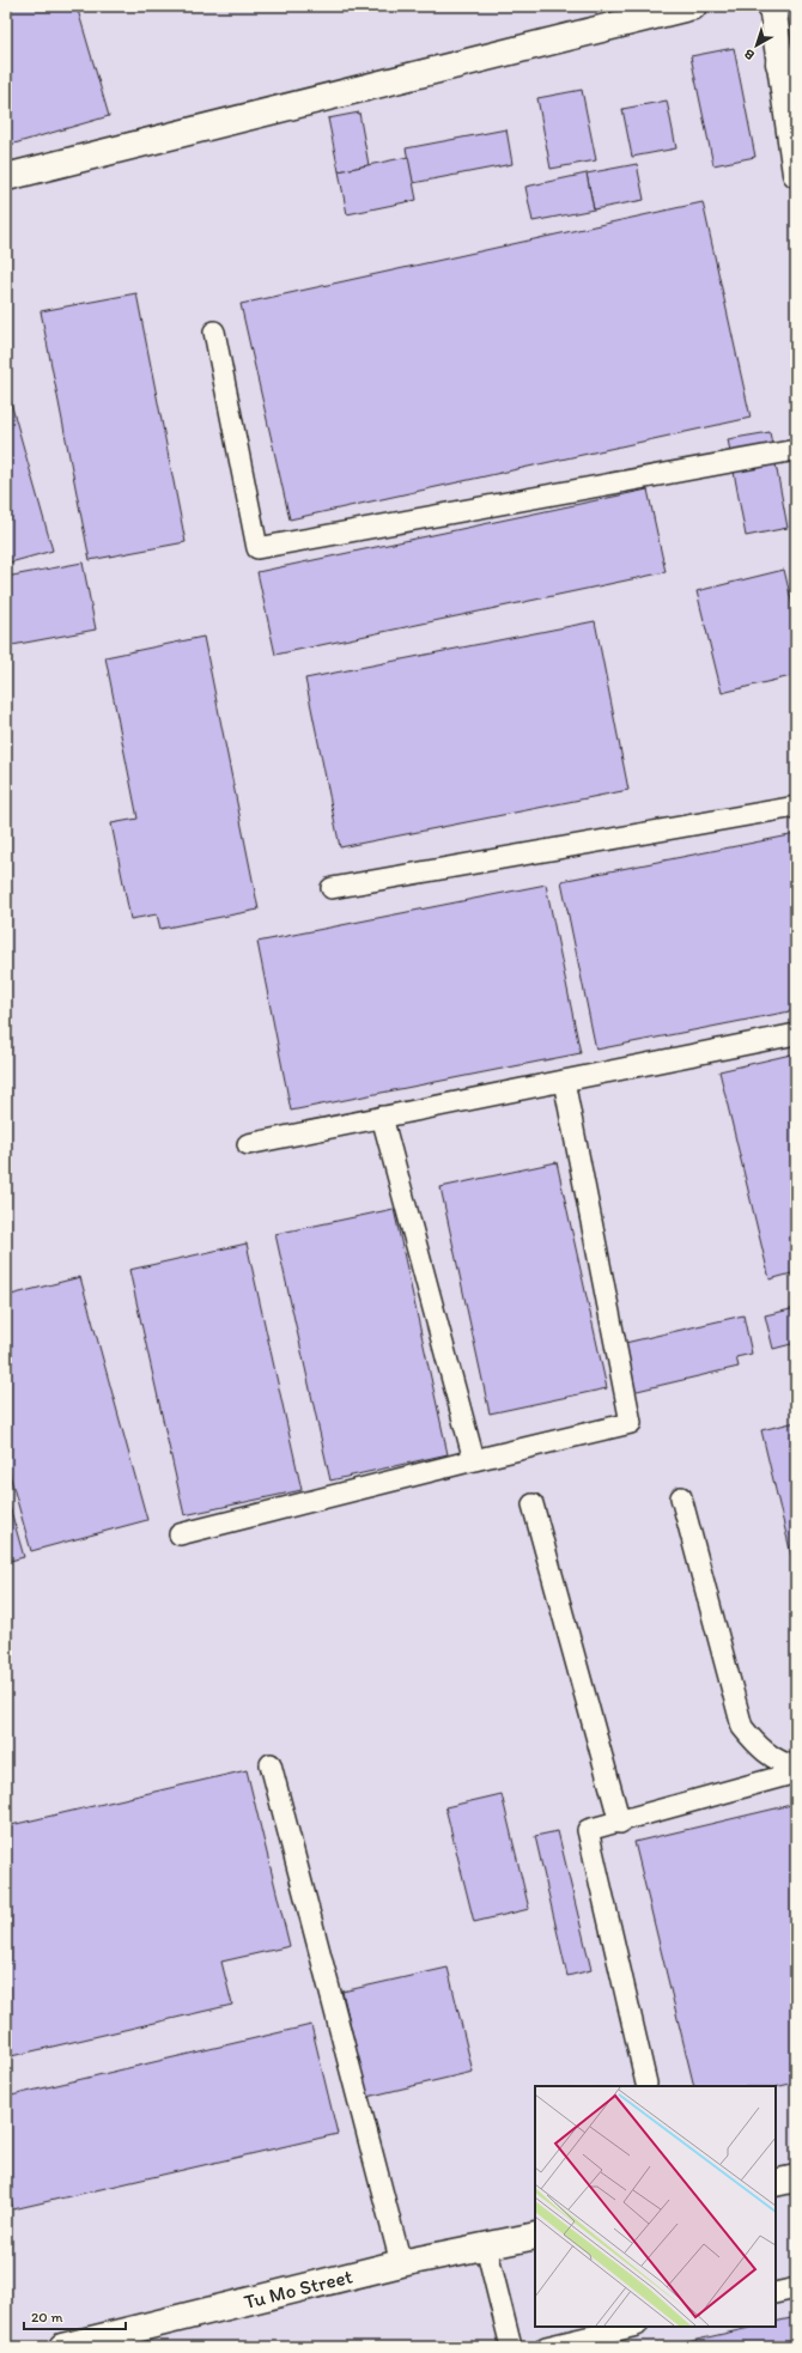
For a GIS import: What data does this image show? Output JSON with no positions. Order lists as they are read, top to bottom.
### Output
{
  "streets": {
    "street": ["Tu Mo Street"]
  },
  "scale_bar": "20 m",
  "north": "bottom left"
}
